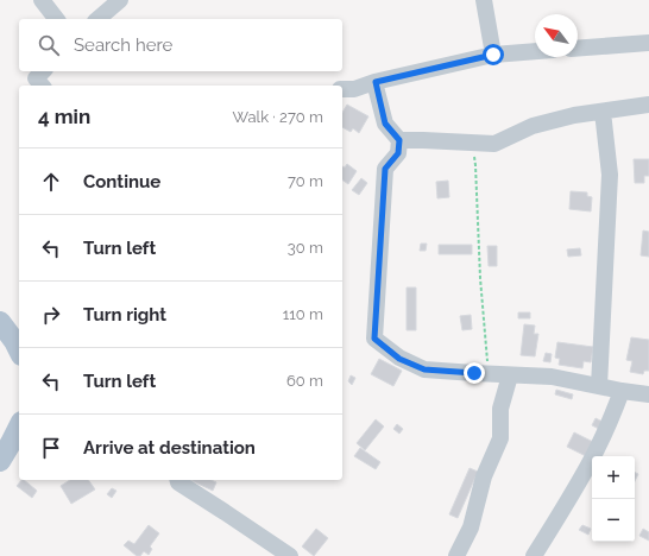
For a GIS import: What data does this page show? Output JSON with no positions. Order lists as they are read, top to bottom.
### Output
{
  "north": "top left",
  "page": {
    "search": "Search here",
    "heading": ["4 min", "Walk · 270 m"],
    "list": [
      ["Continue", "70 m"],
      ["Turn left", "30 m"],
      ["Turn right", "110 m"],
      ["Turn left", "60 m"],
      "Arrive at destination"
    ],
    "map_buttons": ["+", "−"]
  }
}
